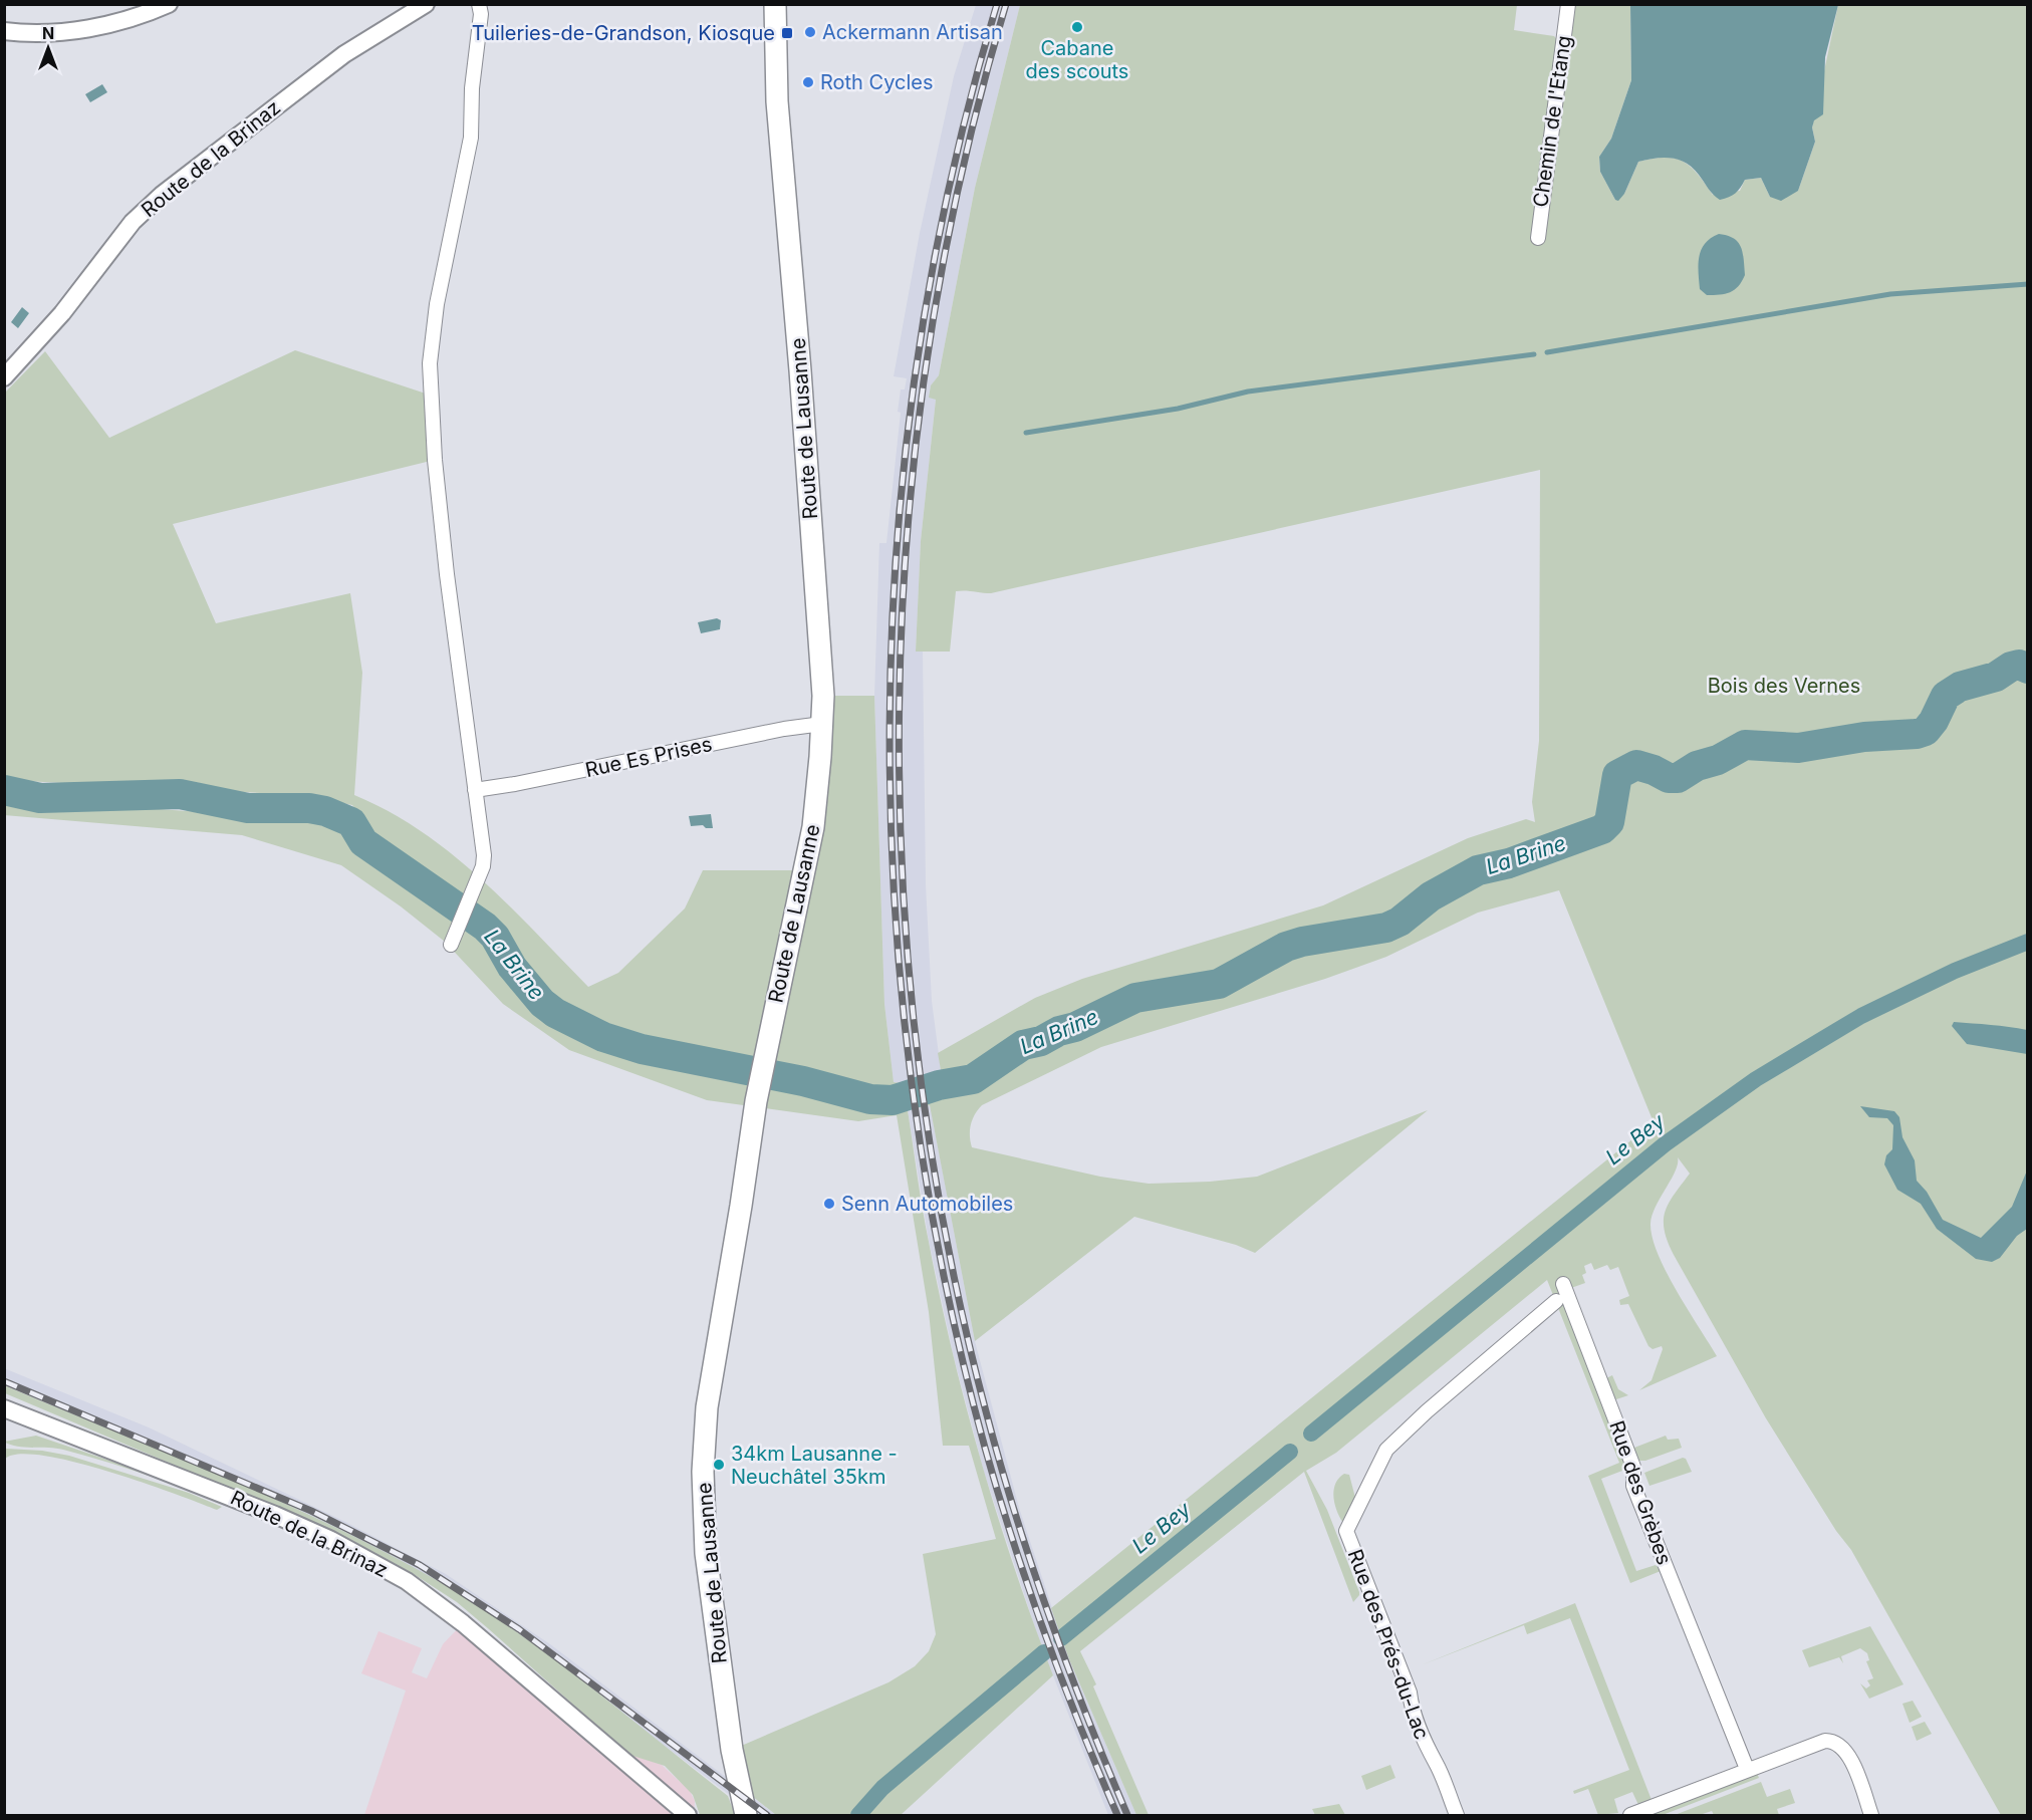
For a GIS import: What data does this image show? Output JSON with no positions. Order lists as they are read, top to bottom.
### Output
{
  "streets": {
    "main road": ["Route de Lausanne"],
    "street": [
      "Chemin de l'Etang",
      "Route de la Brinaz",
      "Rue Es Prises",
      "Rue des Grèbes",
      "Rue des Prés-du-Lac"
    ]
  },
  "crossings": [
    ["Route de Lausanne", "Rue Es Prises"]
  ],
  "water": ["La Brine", "Le Bey"],
  "parks": ["Bois des Vernes"],
  "places": {
    "other": [
      "Cabane des scouts",
      "Ackermann Artisan",
      "Roth Cycles",
      "Senn Automobiles",
      "34km Lausanne - Neuchâtel 35km"
    ],
    "transit": ["Tuileries-de-Grandson, Kiosque"]
  },
  "north": "top"
}
